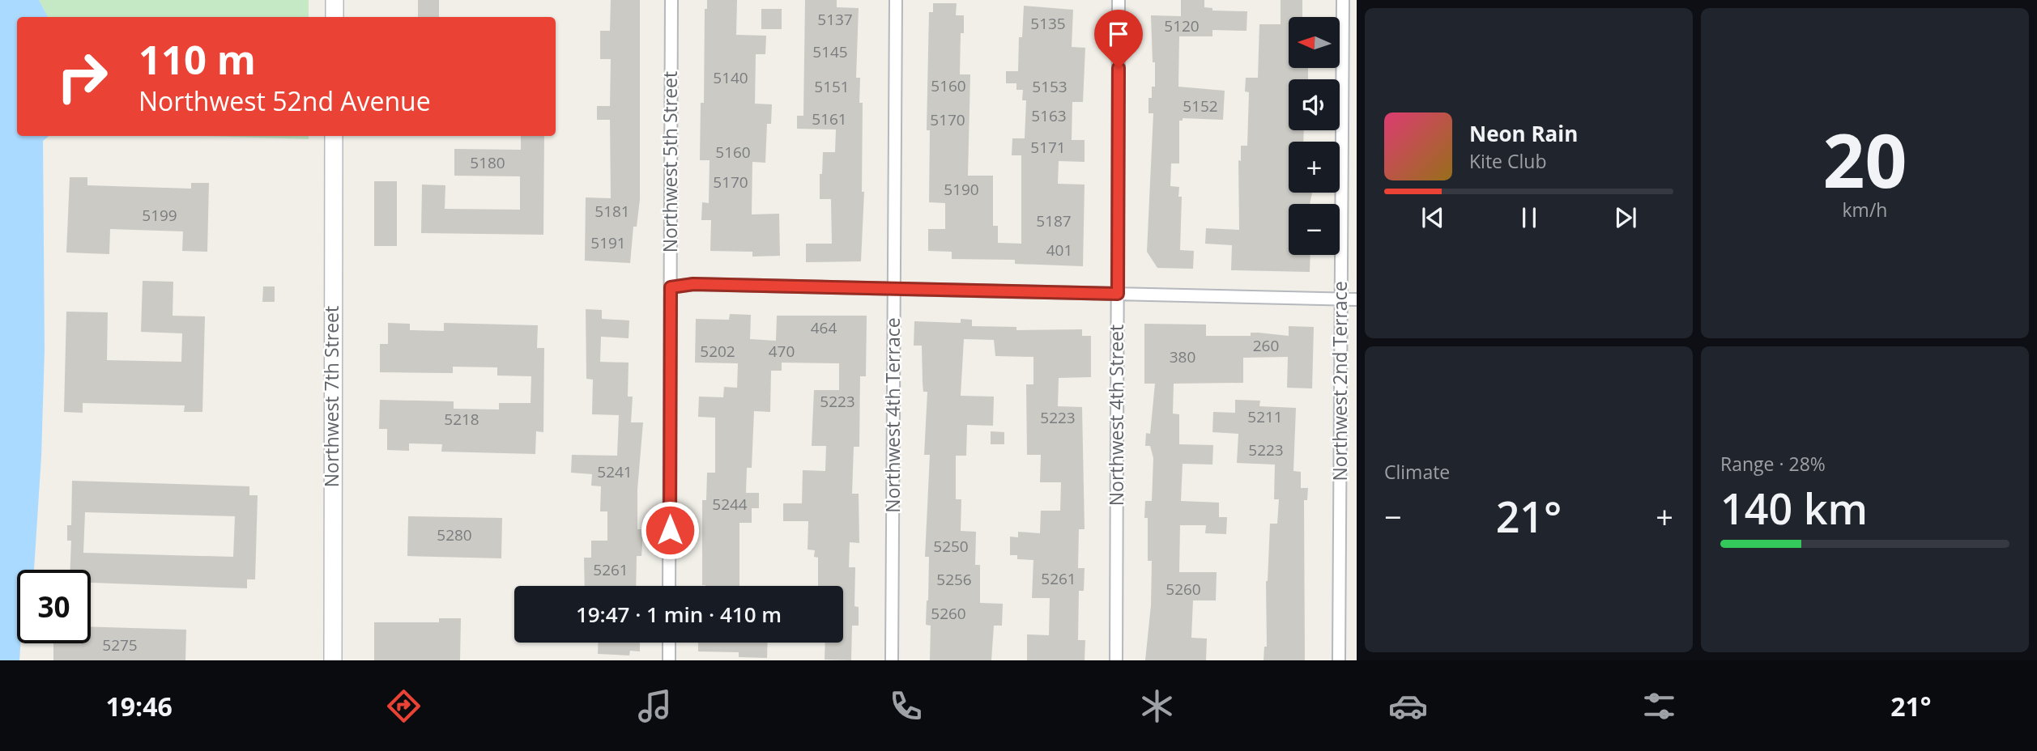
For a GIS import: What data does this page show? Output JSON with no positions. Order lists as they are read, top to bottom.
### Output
{
  "streets": {
    "main road": ["Northwest 7th Street"],
    "street": [
      "Northwest 5th Street",
      "Northwest 2nd Terrace",
      "Northwest 4th Terrace",
      "Northwest 4th Street"
    ]
  },
  "house_numbers": [
    "5137",
    "5135",
    "5120",
    "5145",
    "5140",
    "5160",
    "5151",
    "5153",
    "5152",
    "5163",
    "5161",
    "5170",
    "5171",
    "5160",
    "5180",
    "5170",
    "5190",
    "5181",
    "5199",
    "5187",
    "5191",
    "401",
    "464",
    "260",
    "5202",
    "470",
    "380",
    "5223",
    "5211",
    "5223",
    "5218",
    "5223",
    "5241",
    "5244",
    "5280",
    "5250",
    "5261",
    "5261",
    "5256",
    "5260",
    "5260",
    "5275"
  ],
  "north": "left",
  "page": {
    "tile": [
      ["20", "km/h"],
      "Climate",
      ["Range · 28%", "140 km"]
    ],
    "map_buttons": ["+", "−"],
    "turn": ["110 m", "Northwest 52nd Avenue"],
    "song": ["Neon Rain", "Kite Club"],
    "heat": ["−", "21°", "+"],
    "limit": "30",
    "trip": "19:47 · 1 min · 410 m",
    "tabs": ["19:46", "21°"]
  }
}
